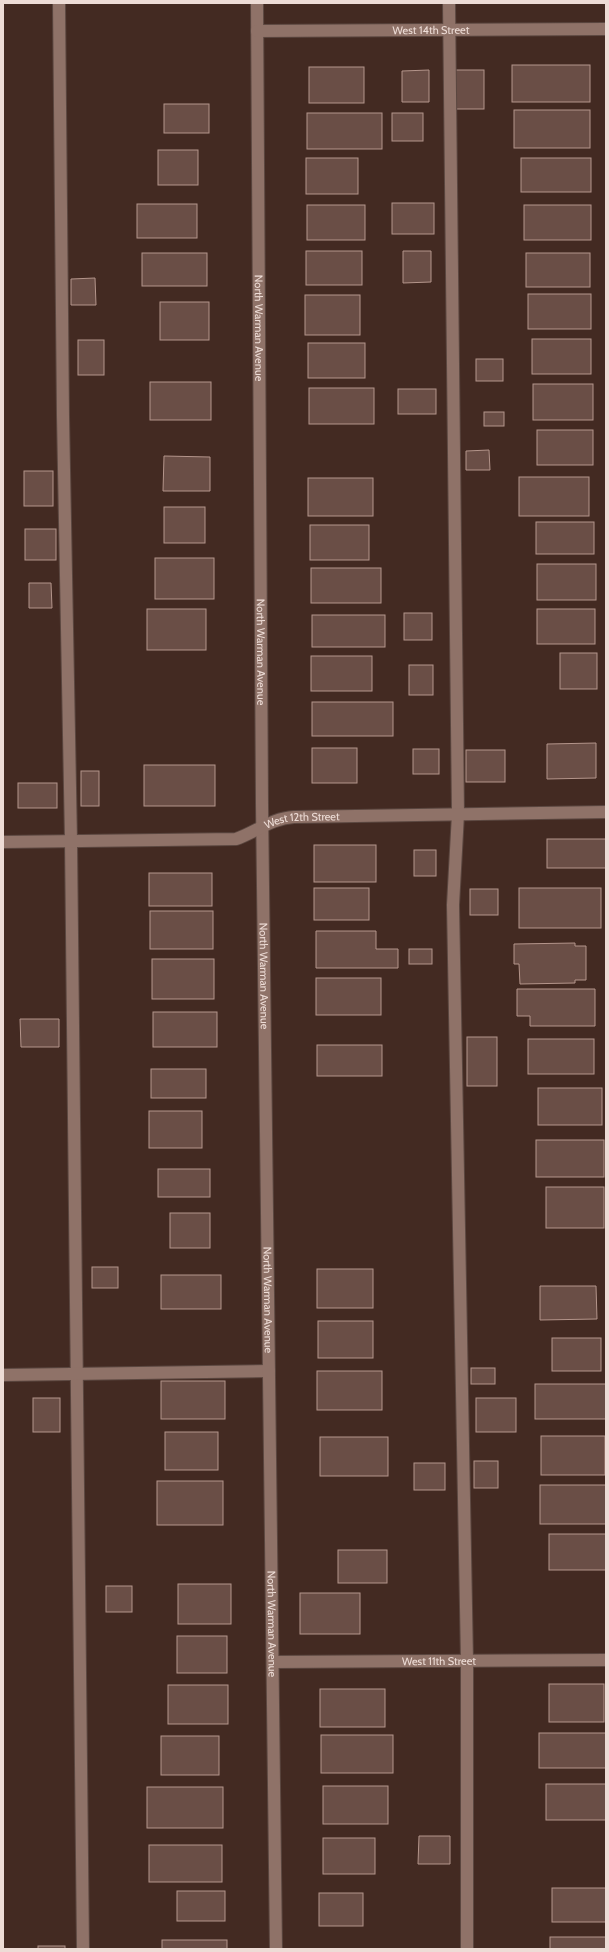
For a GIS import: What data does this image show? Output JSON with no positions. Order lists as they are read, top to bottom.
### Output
{
  "streets": {
    "street": [
      "West 14th Street",
      "North Warman Avenue",
      "West 12th Street",
      "West 11th Street"
    ]
  },
  "crossings": [
    ["West 14th Street", "North Warman Avenue"],
    ["North Warman Avenue", "West 12th Street"],
    ["North Warman Avenue", "West 11th Street"]
  ]
}
